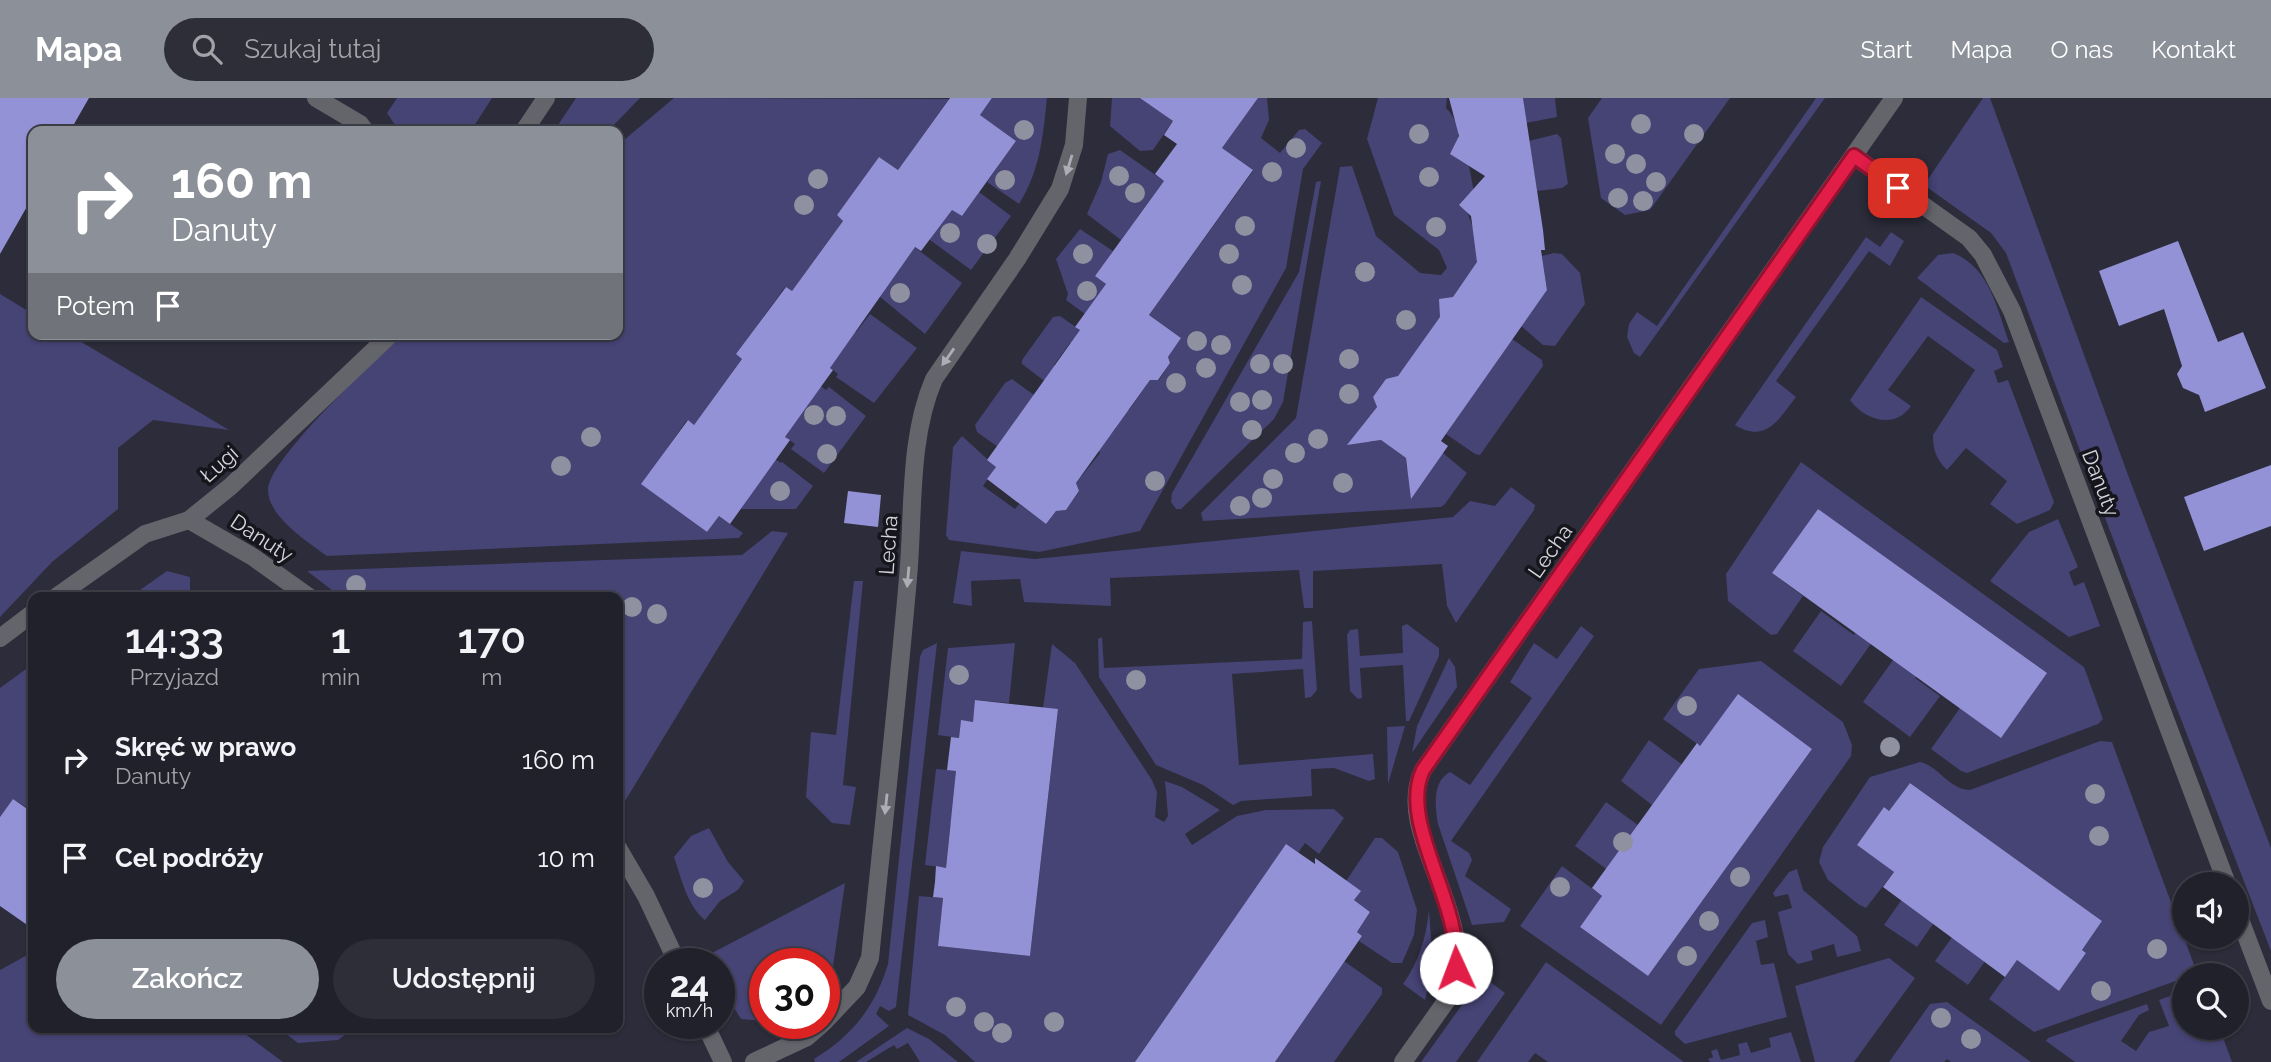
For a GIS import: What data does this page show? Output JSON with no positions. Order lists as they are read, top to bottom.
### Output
{
  "streets": {
    "street": ["Ługi", "Danuty", "Lecha"]
  },
  "crossings": [
    ["Ługi", "Danuty"],
    ["Danuty", "Lecha"]
  ],
  "one_way": ["Lecha"],
  "page": {
    "header": "Mapa",
    "search": "Szukaj tutaj",
    "nav": [
      "Start",
      "Mapa",
      "O nas",
      "Kontakt"
    ],
    "turn": ["160 m", "Danuty"],
    "then": "Potem",
    "eta": [
      "14:33",
      "Przyjazd",
      "1",
      "min",
      "170",
      "m"
    ],
    "list": [
      {
        "name": "Skręć w prawo",
        "note": "Danuty",
        "value": "160 m"
      },
      {
        "name": "Cel podróży",
        "value": "10 m"
      }
    ],
    "buttons": ["Zakończ", "Udostępnij"],
    "speed": "24 km/h",
    "limit": "30"
  }
}
